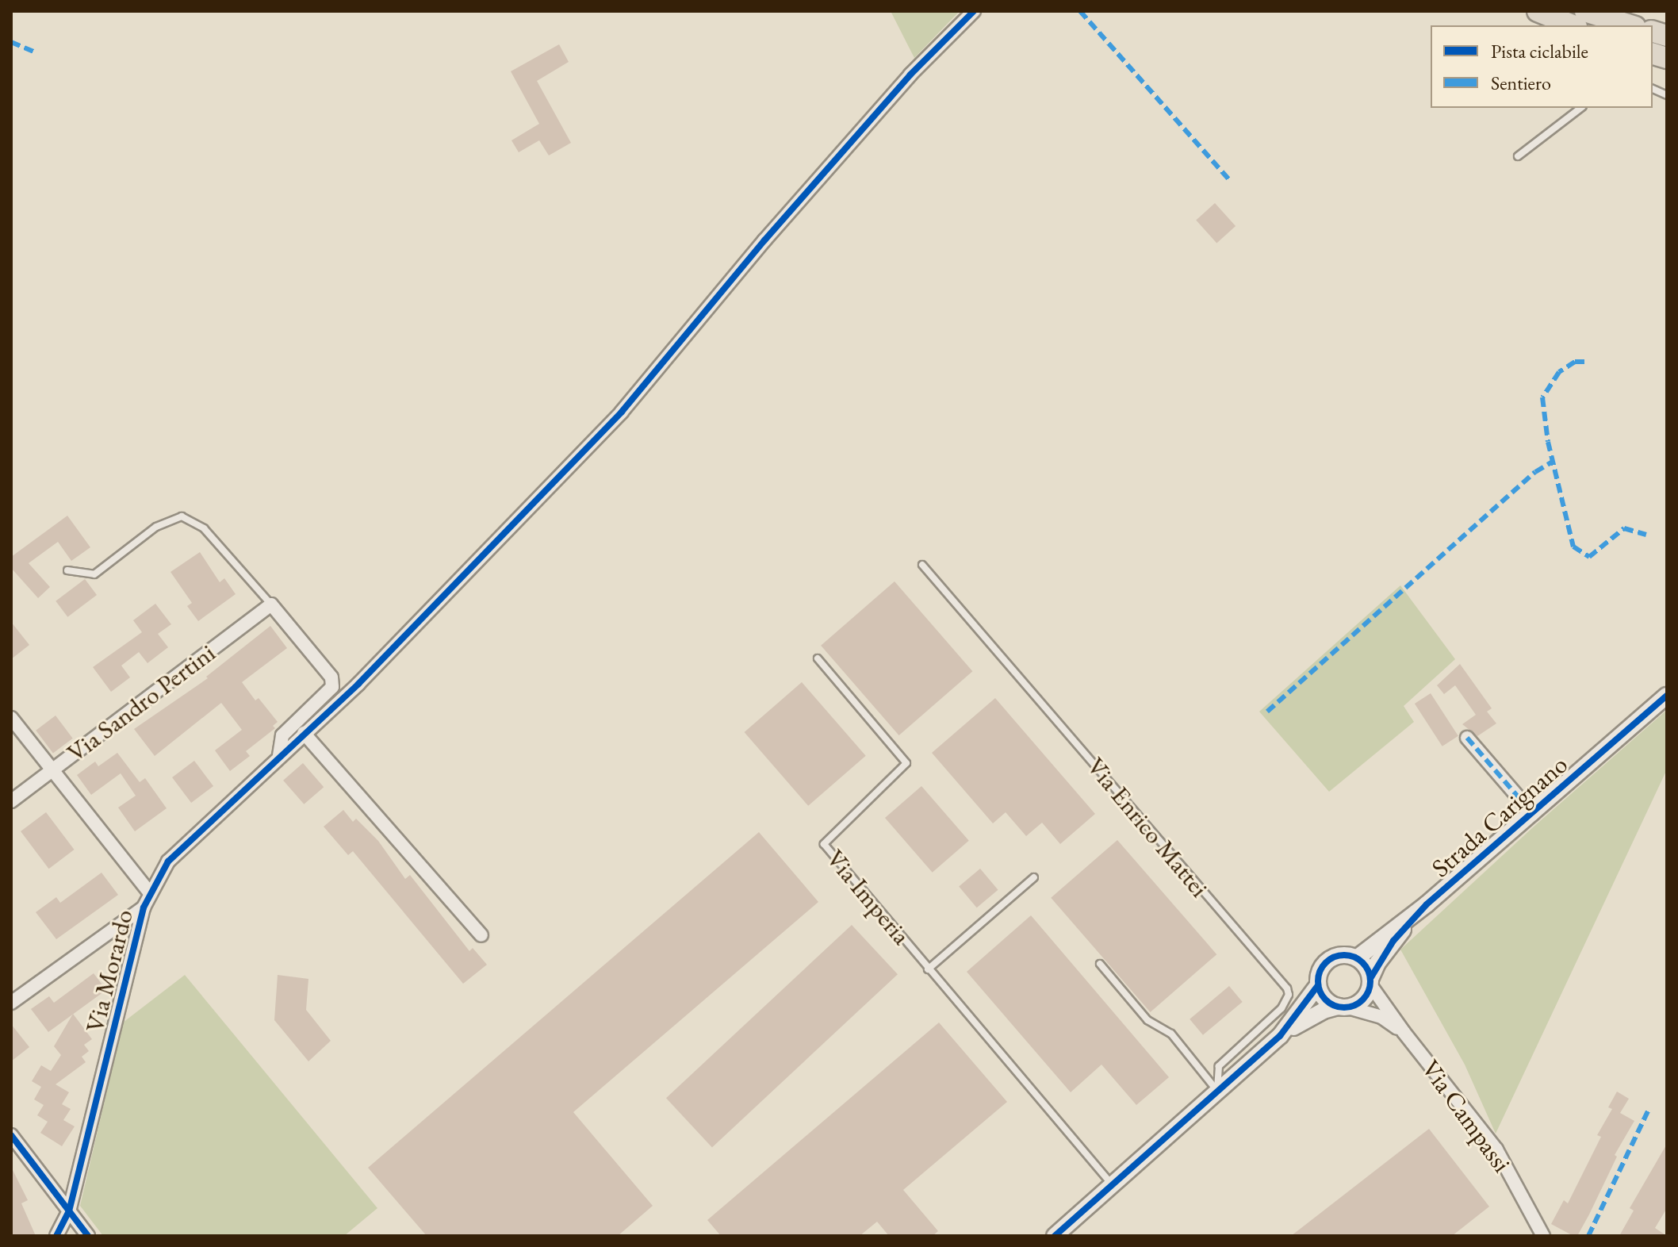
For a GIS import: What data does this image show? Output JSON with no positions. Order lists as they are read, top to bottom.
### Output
{
  "streets": {
    "street": [
      "Via Sandro Pertini",
      "Strada Carignano",
      "Via Morardo",
      "Via Campassi"
    ],
    "lane": ["Via Enrico Mattei", "Via Imperia"]
  },
  "crossings": [
    ["Via Sandro Pertini", "Via Morardo"],
    ["Strada Carignano", "Via Campassi"]
  ],
  "legend": ["Pista ciclabile", "Sentiero"]
}
